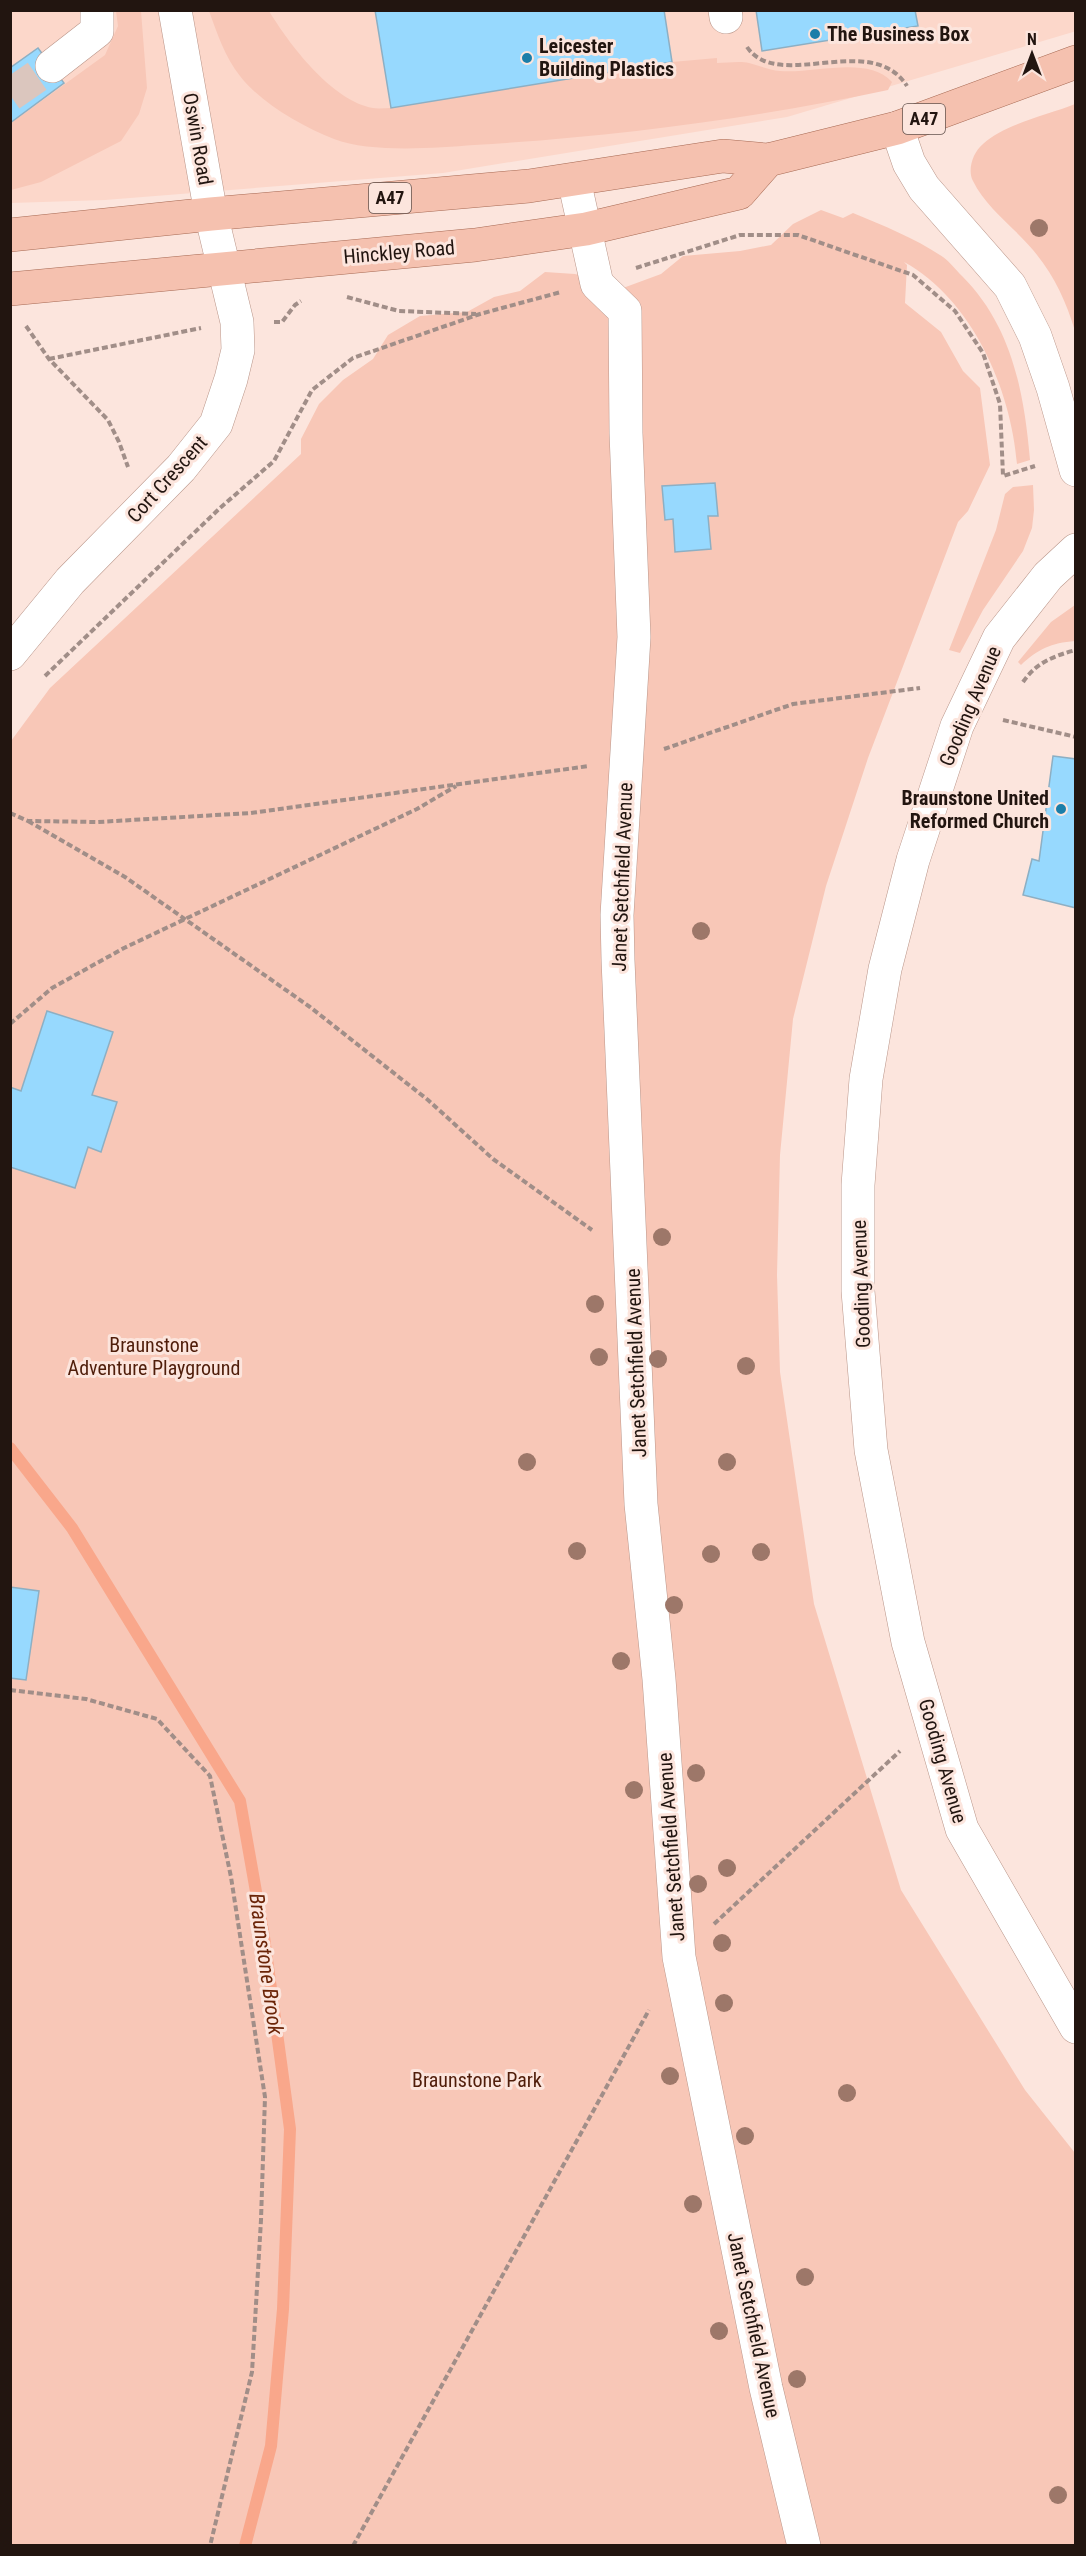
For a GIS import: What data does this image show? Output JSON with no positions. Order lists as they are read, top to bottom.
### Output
{
  "streets": {
    "main road": ["A47", "Hinckley Road"],
    "street": [
      "Oswin Road",
      "Cort Crescent",
      "Gooding Avenue",
      "Janet Setchfield Avenue"
    ]
  },
  "crossings": [
    ["A47", "Oswin Road"],
    ["A47", "Hinckley Road"],
    ["Oswin Road", "Hinckley Road"],
    ["Oswin Road", "Cort Crescent"],
    ["Hinckley Road", "Cort Crescent"]
  ],
  "water": ["Braunstone Brook"],
  "parks": ["Braunstone Adventure Playground", "Braunstone Park"],
  "places": ["The Business Box", "Leicester Building Plastics", "Braunstone United Reformed Church"],
  "north": "top"
}
